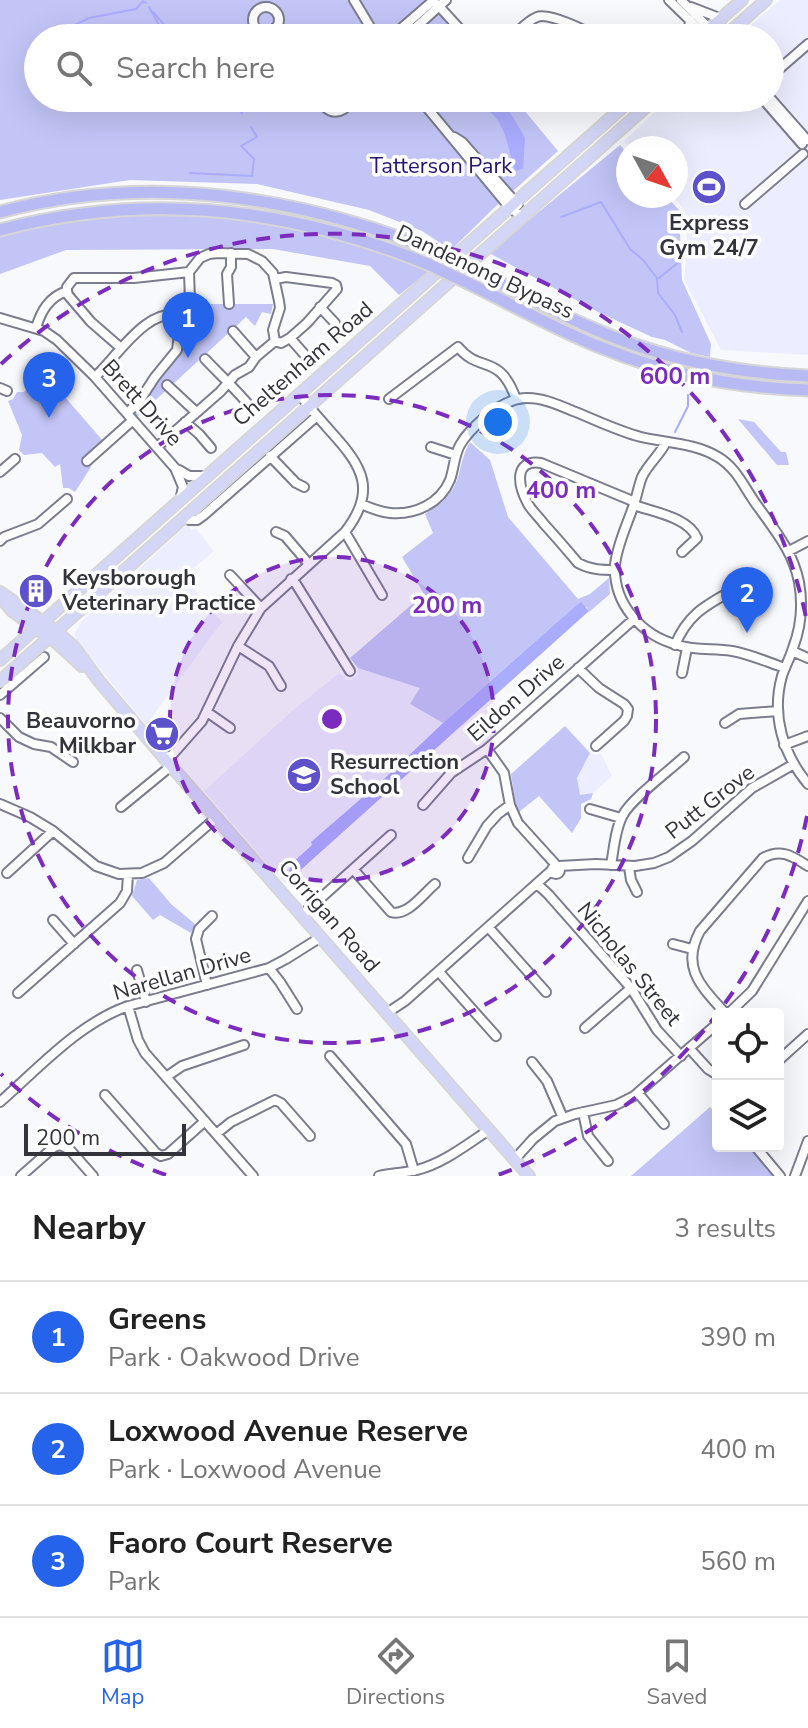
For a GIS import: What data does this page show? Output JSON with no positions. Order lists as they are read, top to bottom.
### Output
{
  "streets": {
    "highway": ["Dandenong Bypass"],
    "main road": ["Cheltenham Road", "Corrigan Road"],
    "street": [
      "Brett Drive",
      "Eildon Drive",
      "Putt Grove",
      "Nicholas Street",
      "Narellan Drive"
    ]
  },
  "crossings": [
    ["Cheltenham Road", "Brett Drive"],
    ["Cheltenham Road", "Corrigan Road"],
    ["Putt Grove", "Corrigan Road"],
    ["Putt Grove", "Nicholas Street"],
    ["Corrigan Road", "Narellan Drive"]
  ],
  "parks": ["Tatterson Park"],
  "places": {
    "sports": ["Express Gym 24/7"],
    "building": ["Keysborough Veterinary Practice"],
    "supermarket": ["Beauvorno Milkbar"],
    "school or university": ["Resurrection School"]
  },
  "scale_bar": "200 m",
  "north": "bottom right",
  "page": {
    "search": "Search here",
    "pins": ["1", "3", "2"],
    "scale": "200 m",
    "heading": ["Nearby", "3 results"],
    "list": [
      {
        "mark": "1",
        "name": "Greens",
        "note": "Park · Oakwood Drive",
        "value": "390 m"
      },
      {
        "mark": "2",
        "name": "Loxwood Avenue Reserve",
        "note": "Park · Loxwood Avenue",
        "value": "400 m"
      },
      {
        "mark": "3",
        "name": "Faoro Court Reserve",
        "note": "Park",
        "value": "560 m"
      }
    ],
    "nav": ["Map", "Directions", "Saved"]
  },
  "rings": ["600 m", "400 m", "200 m"]
}
